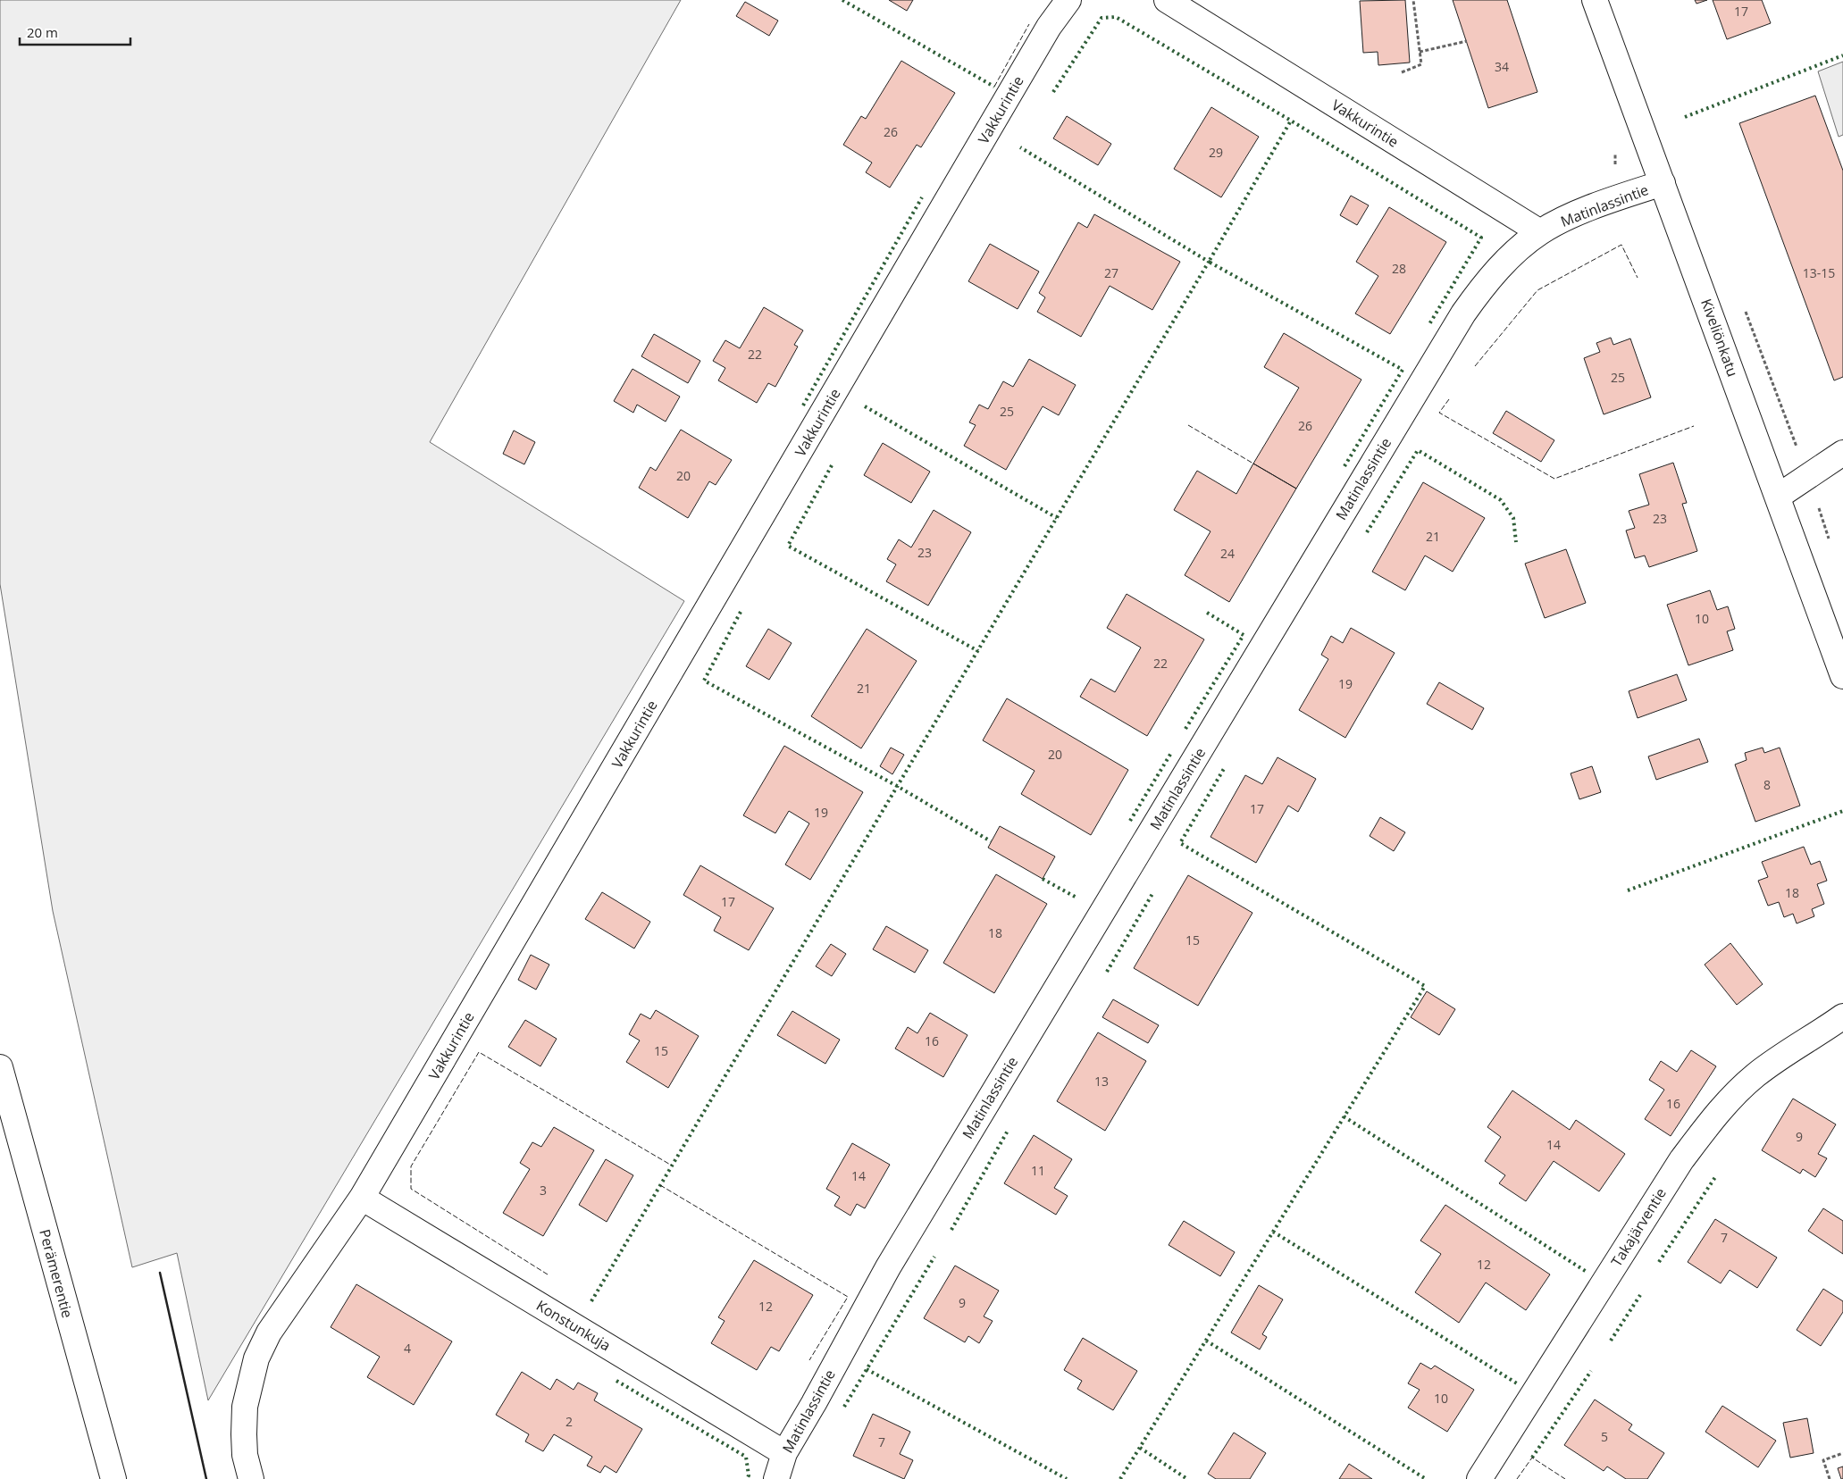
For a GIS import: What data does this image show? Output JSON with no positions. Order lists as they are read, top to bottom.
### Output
{
  "streets": {
    "main road": [
      "Vakkurintie",
      "Matinlassintie",
      "Kiveliönkatu",
      "Takajärventie",
      "Perämerentie",
      "Konstunkuja"
    ]
  },
  "crossings": [
    ["Vakkurintie", "Matinlassintie"],
    ["Vakkurintie", "Konstunkuja"],
    ["Matinlassintie", "Kiveliönkatu"],
    ["Matinlassintie", "Konstunkuja"]
  ],
  "house_numbers": [
    "17",
    "34",
    "26",
    "29",
    "28",
    "27",
    "13-15",
    "22",
    "25",
    "25",
    "26",
    "20",
    "23",
    "21",
    "23",
    "24",
    "10",
    "22",
    "19",
    "21",
    "20",
    "8",
    "17",
    "19",
    "18",
    "17",
    "18",
    "15",
    "16",
    "15",
    "13",
    "16",
    "9",
    "14",
    "11",
    "14",
    "3",
    "7",
    "12",
    "9",
    "12",
    "4",
    "10",
    "2",
    "5",
    "7"
  ],
  "scale_bar": "20 m"
}
